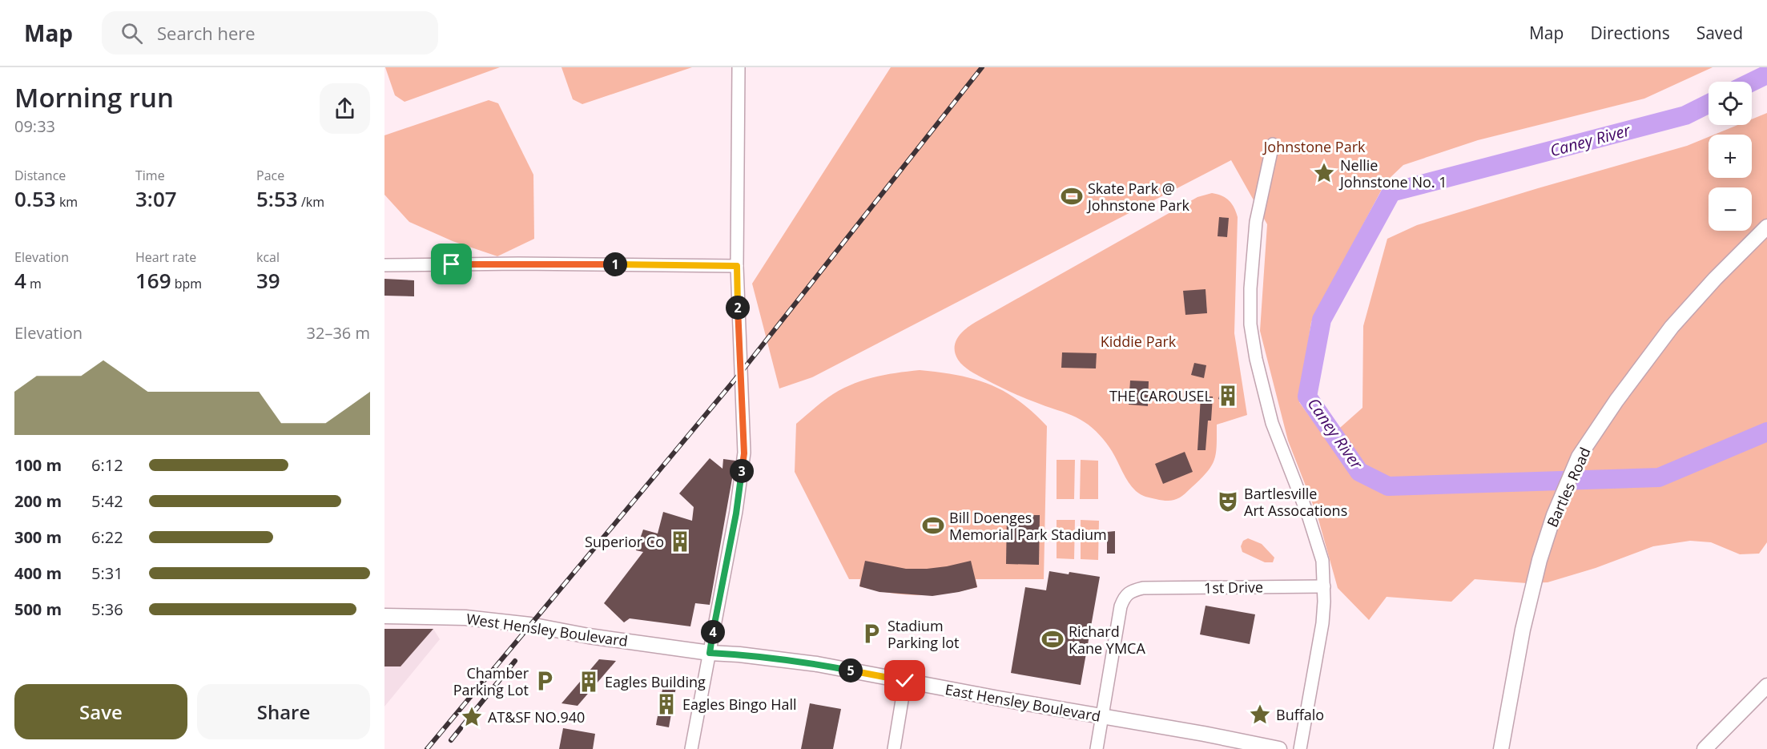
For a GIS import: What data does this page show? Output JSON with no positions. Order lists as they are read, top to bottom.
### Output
{
  "streets": {
    "main road": ["Bartles Road", "West Hensley Boulevard", "East Hensley Boulevard"],
    "street": ["1st Drive"]
  },
  "crossings": [
    ["1st Drive", "East Hensley Boulevard"],
    ["West Hensley Boulevard", "East Hensley Boulevard"]
  ],
  "water": ["Caney River"],
  "parks": ["Johnstone Park", "Kiddie Park"],
  "places": {
    "place": ["Nellie Johnstone No. 1", "Buffalo", "AT&SF NO.940"],
    "sports": ["Skate Park @ Johnstone Park", "Bill Doenges Memorial Park Stadium", "Richard Kane YMCA"],
    "building": [
      "THE CAROUSEL",
      "Superior Co",
      "Eagles Building",
      "Eagles Bingo Hall"
    ],
    "theatre": ["Bartlesville Art Assocations"],
    "parking": ["Stadium Parking lot", "Chamber Parking Lot"]
  },
  "page": {
    "header": "Map",
    "search": "Search here",
    "nav": ["Map", "Directions", "Saved"],
    "heading": ["Morning run", "09:33"],
    "map_buttons": ["+", "−"],
    "stats": [
      ["Distance", "0.53 km"],
      ["Time", "3:07"],
      ["Pace", "5:53 /km"],
      ["Elevation", "4 m"],
      ["Heart rate", "169 bpm"],
      ["kcal", "39"]
    ],
    "pins": [
      "1",
      "2",
      "3",
      "4",
      "5"
    ],
    "chart": ["Elevation", "32–36 m"],
    "list": [
      {
        "name": "100 m",
        "note": "6:12"
      },
      {
        "name": "200 m",
        "note": "5:42"
      },
      {
        "name": "300 m",
        "note": "6:22"
      },
      {
        "name": "400 m",
        "note": "5:31"
      },
      {
        "name": "500 m",
        "note": "5:36"
      }
    ],
    "buttons": ["Save", "Share"]
  }
}
